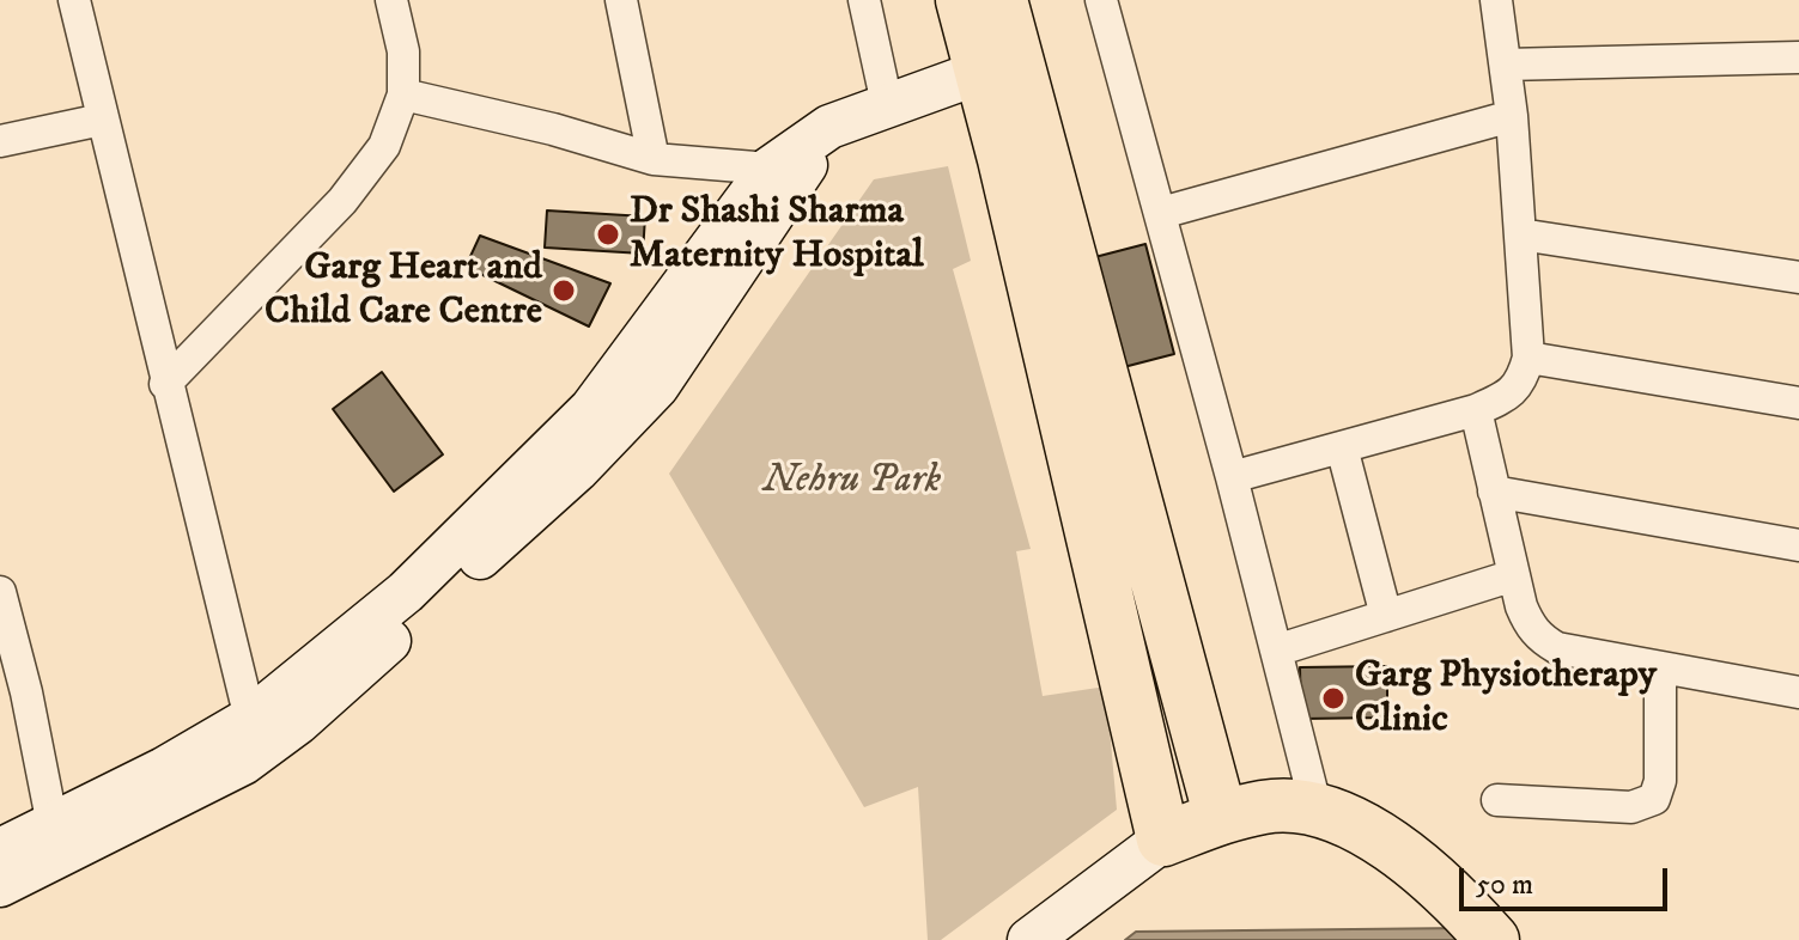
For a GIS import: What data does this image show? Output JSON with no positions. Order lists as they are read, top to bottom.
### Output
{
  "parks": ["Nehru Park"],
  "places": ["Dr Shashi Sharma Maternity Hospital", "Garg Heart and Child Care Centre", "Garg Physiotherapy Clinic"],
  "scale_bar": "50 m"
}
